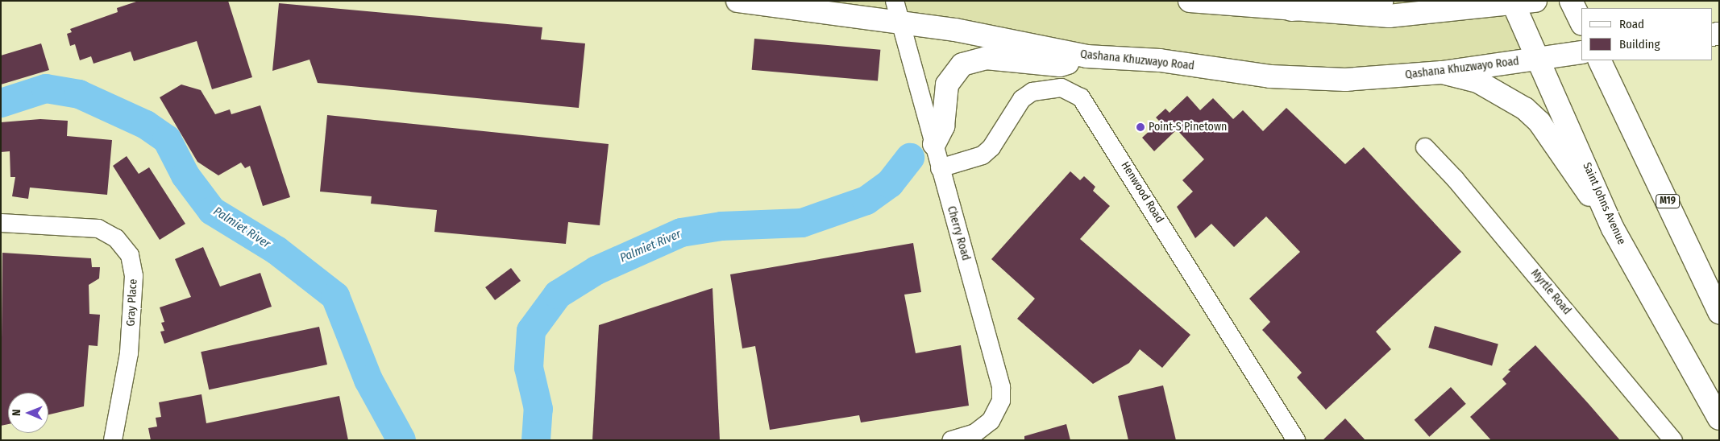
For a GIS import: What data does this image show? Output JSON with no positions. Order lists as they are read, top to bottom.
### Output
{
  "streets": {
    "main road": ["Qashana Khuzwayo Road", "M19", "Saint Johns Avenue"],
    "street": [
      "Henwood Road",
      "Cherry Road",
      "Myrtle Road",
      "Gray Place"
    ]
  },
  "crossings": [
    ["Qashana Khuzwayo Road", "Saint Johns Avenue"],
    ["Qashana Khuzwayo Road", "Cherry Road"],
    ["Henwood Road", "Cherry Road"]
  ],
  "water": ["Palmiet River"],
  "places": ["Point-S Pinetown"],
  "legend": ["Road", "Building"],
  "north": "left"
}
